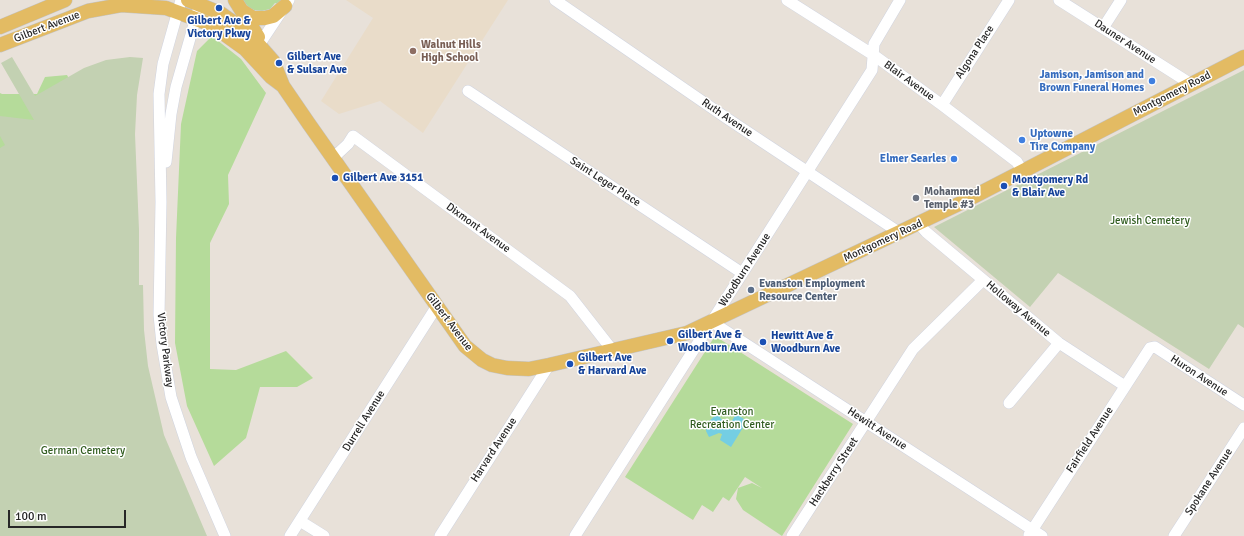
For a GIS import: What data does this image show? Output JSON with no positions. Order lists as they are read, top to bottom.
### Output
{
  "streets": {
    "main road": ["Gilbert Avenue", "Montgomery Road"],
    "street": [
      "Dauner Avenue",
      "Algona Place",
      "Blair Avenue",
      "Ruth Avenue",
      "Saint Leger Place",
      "Dixmont Avenue",
      "Woodburn Avenue",
      "Holloway Avenue",
      "Victory Parkway",
      "Huron Avenue",
      "Durrell Avenue",
      "Hewitt Avenue",
      "Fairfield Avenue",
      "Harvard Avenue",
      "Hackberry Street",
      "Spokane Avenue"
    ]
  },
  "crossings": [
    ["Gilbert Avenue", "Montgomery Road"],
    ["Gilbert Avenue", "Dixmont Avenue"],
    ["Gilbert Avenue", "Woodburn Avenue"],
    ["Gilbert Avenue", "Victory Parkway"],
    ["Gilbert Avenue", "Durrell Avenue"],
    ["Gilbert Avenue", "Hewitt Avenue"],
    ["Gilbert Avenue", "Harvard Avenue"],
    ["Dauner Avenue", "Montgomery Road"],
    ["Algona Place", "Blair Avenue"],
    ["Blair Avenue", "Montgomery Road"],
    ["Blair Avenue", "Woodburn Avenue"],
    ["Montgomery Road", "Ruth Avenue"],
    ["Montgomery Road", "Woodburn Avenue"],
    ["Montgomery Road", "Holloway Avenue"],
    ["Montgomery Road", "Hewitt Avenue"],
    ["Ruth Avenue", "Woodburn Avenue"],
    ["Saint Leger Place", "Woodburn Avenue"],
    ["Woodburn Avenue", "Hewitt Avenue"],
    ["Holloway Avenue", "Fairfield Avenue"],
    ["Holloway Avenue", "Hackberry Street"],
    ["Huron Avenue", "Fairfield Avenue"],
    ["Hewitt Avenue", "Fairfield Avenue"],
    ["Hewitt Avenue", "Hackberry Street"]
  ],
  "parks": ["Jewish Cemetery", "Evanston Recreation Center", "German Cemetery"],
  "places": [
    "Gilbert Ave & Victory Pkwy",
    "Walnut Hills High School",
    "Gilbert Ave & Sulsar Ave",
    "Jamison, Jamison and Brown Funeral Homes",
    "Uptowne Tire Company",
    "Elmer Searles",
    "Gilbert Ave 3151",
    "Montgomery Rd & Blair Ave",
    "Mohammed Temple #3",
    "Evanston Employment Resource Center",
    "Gilbert Ave & Woodburn Ave",
    "Hewitt Ave & Woodburn Ave",
    "Gilbert Ave & Harvard Ave"
  ],
  "scale_bar": "100 m"
}
